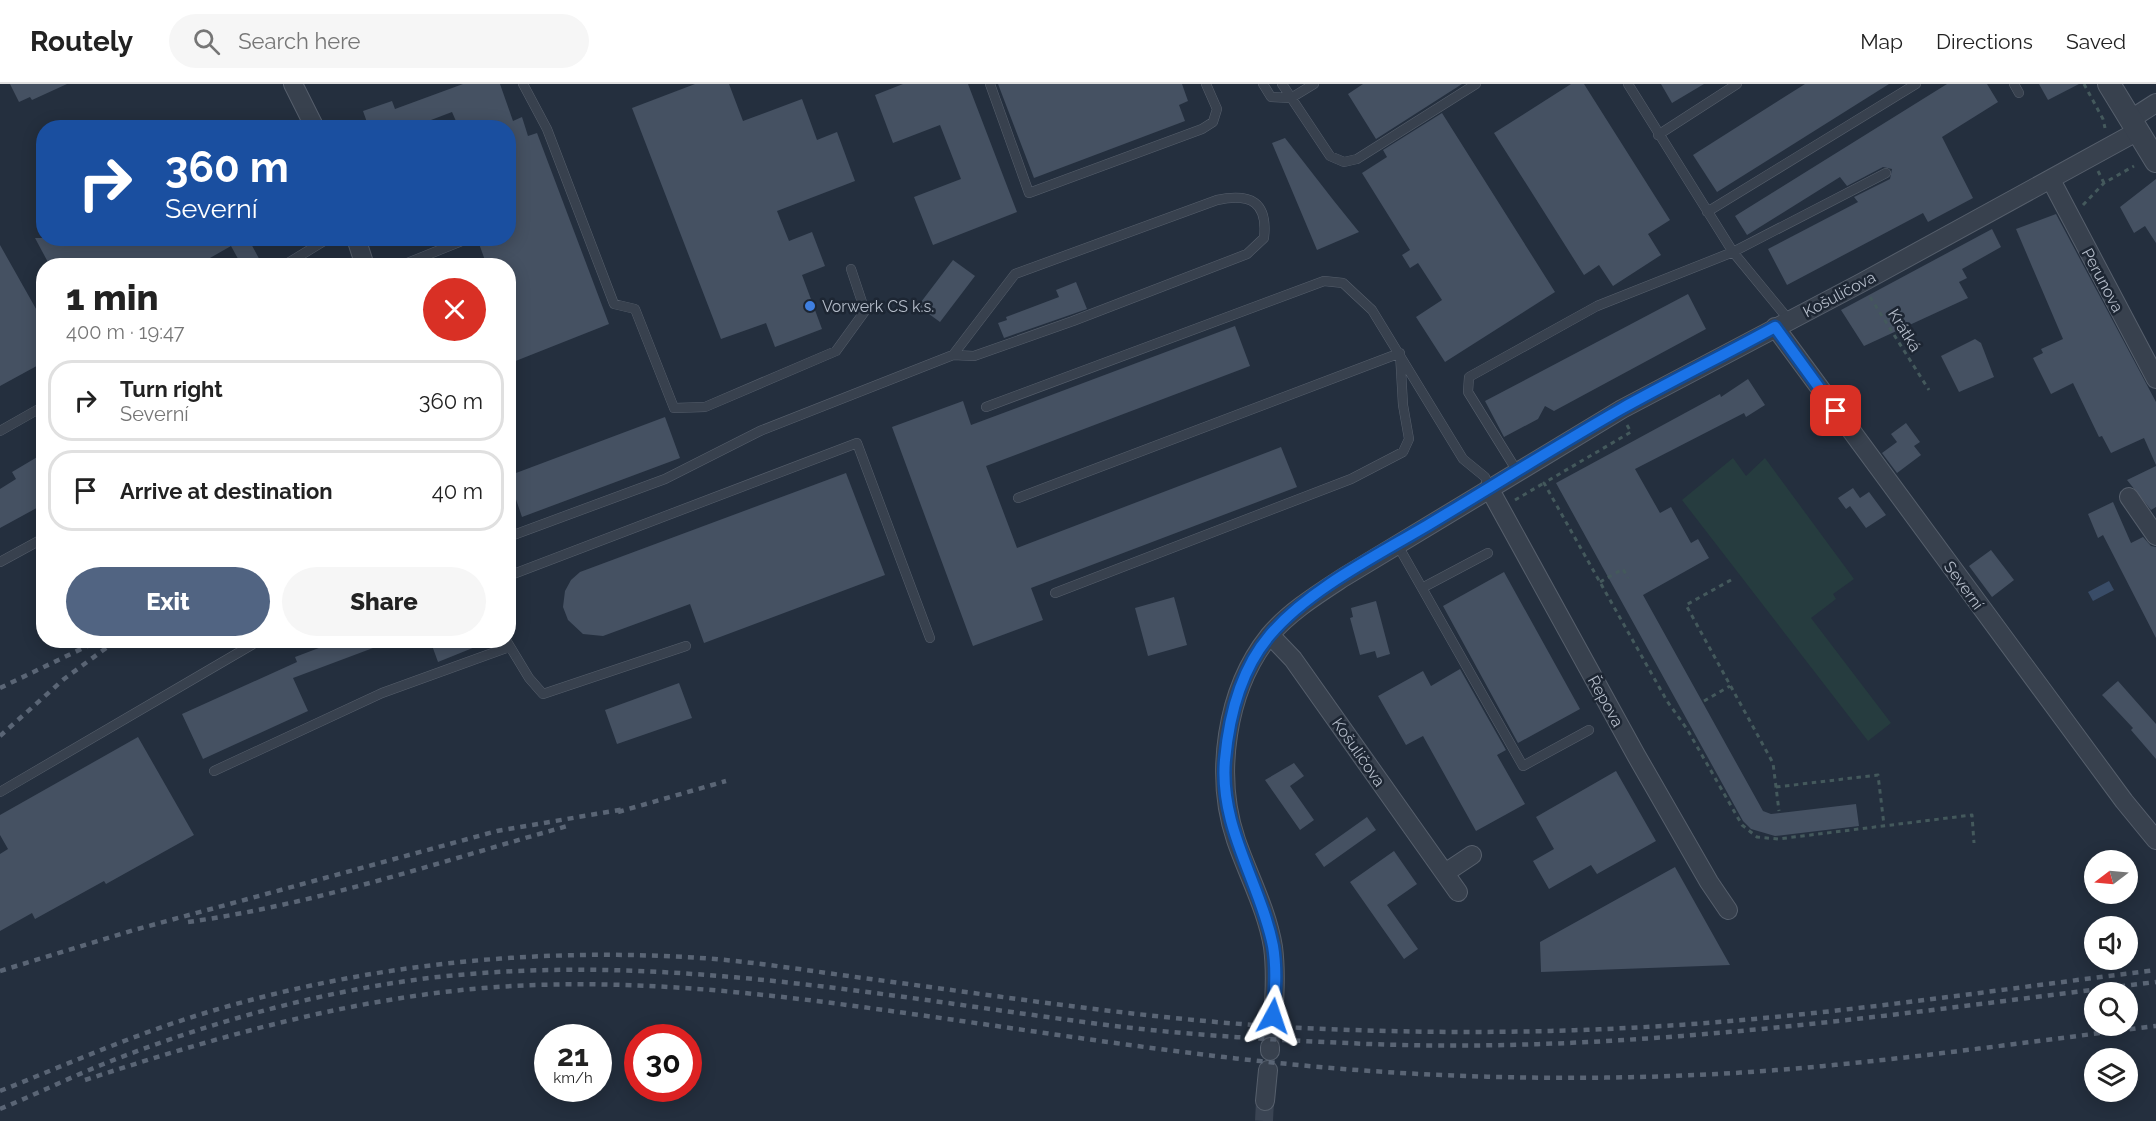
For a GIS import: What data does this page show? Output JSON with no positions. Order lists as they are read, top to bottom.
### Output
{
  "streets": {
    "street": [
      "Perunova",
      "Košuličova",
      "Severní",
      "Řepova"
    ],
    "path": ["Krátká"]
  },
  "crossings": [
    ["Perunova", "Košuličova"],
    ["Košuličova", "Krátká"],
    ["Košuličova", "Severní"],
    ["Košuličova", "Řepova"]
  ],
  "places": ["Vorwerk CS k.s."],
  "north": "left",
  "page": {
    "header": "Routely",
    "search": "Search here",
    "nav": ["Map", "Directions", "Saved"],
    "turn": ["360 m", "Severní"],
    "heading": ["1 min", "400 m · 19:47"],
    "list": [
      {
        "name": "Turn right",
        "note": "Severní",
        "value": "360 m"
      },
      {
        "name": "Arrive at destination",
        "value": "40 m"
      }
    ],
    "buttons": ["Exit", "Share"],
    "speed": "21 km/h",
    "limit": "30"
  }
}
